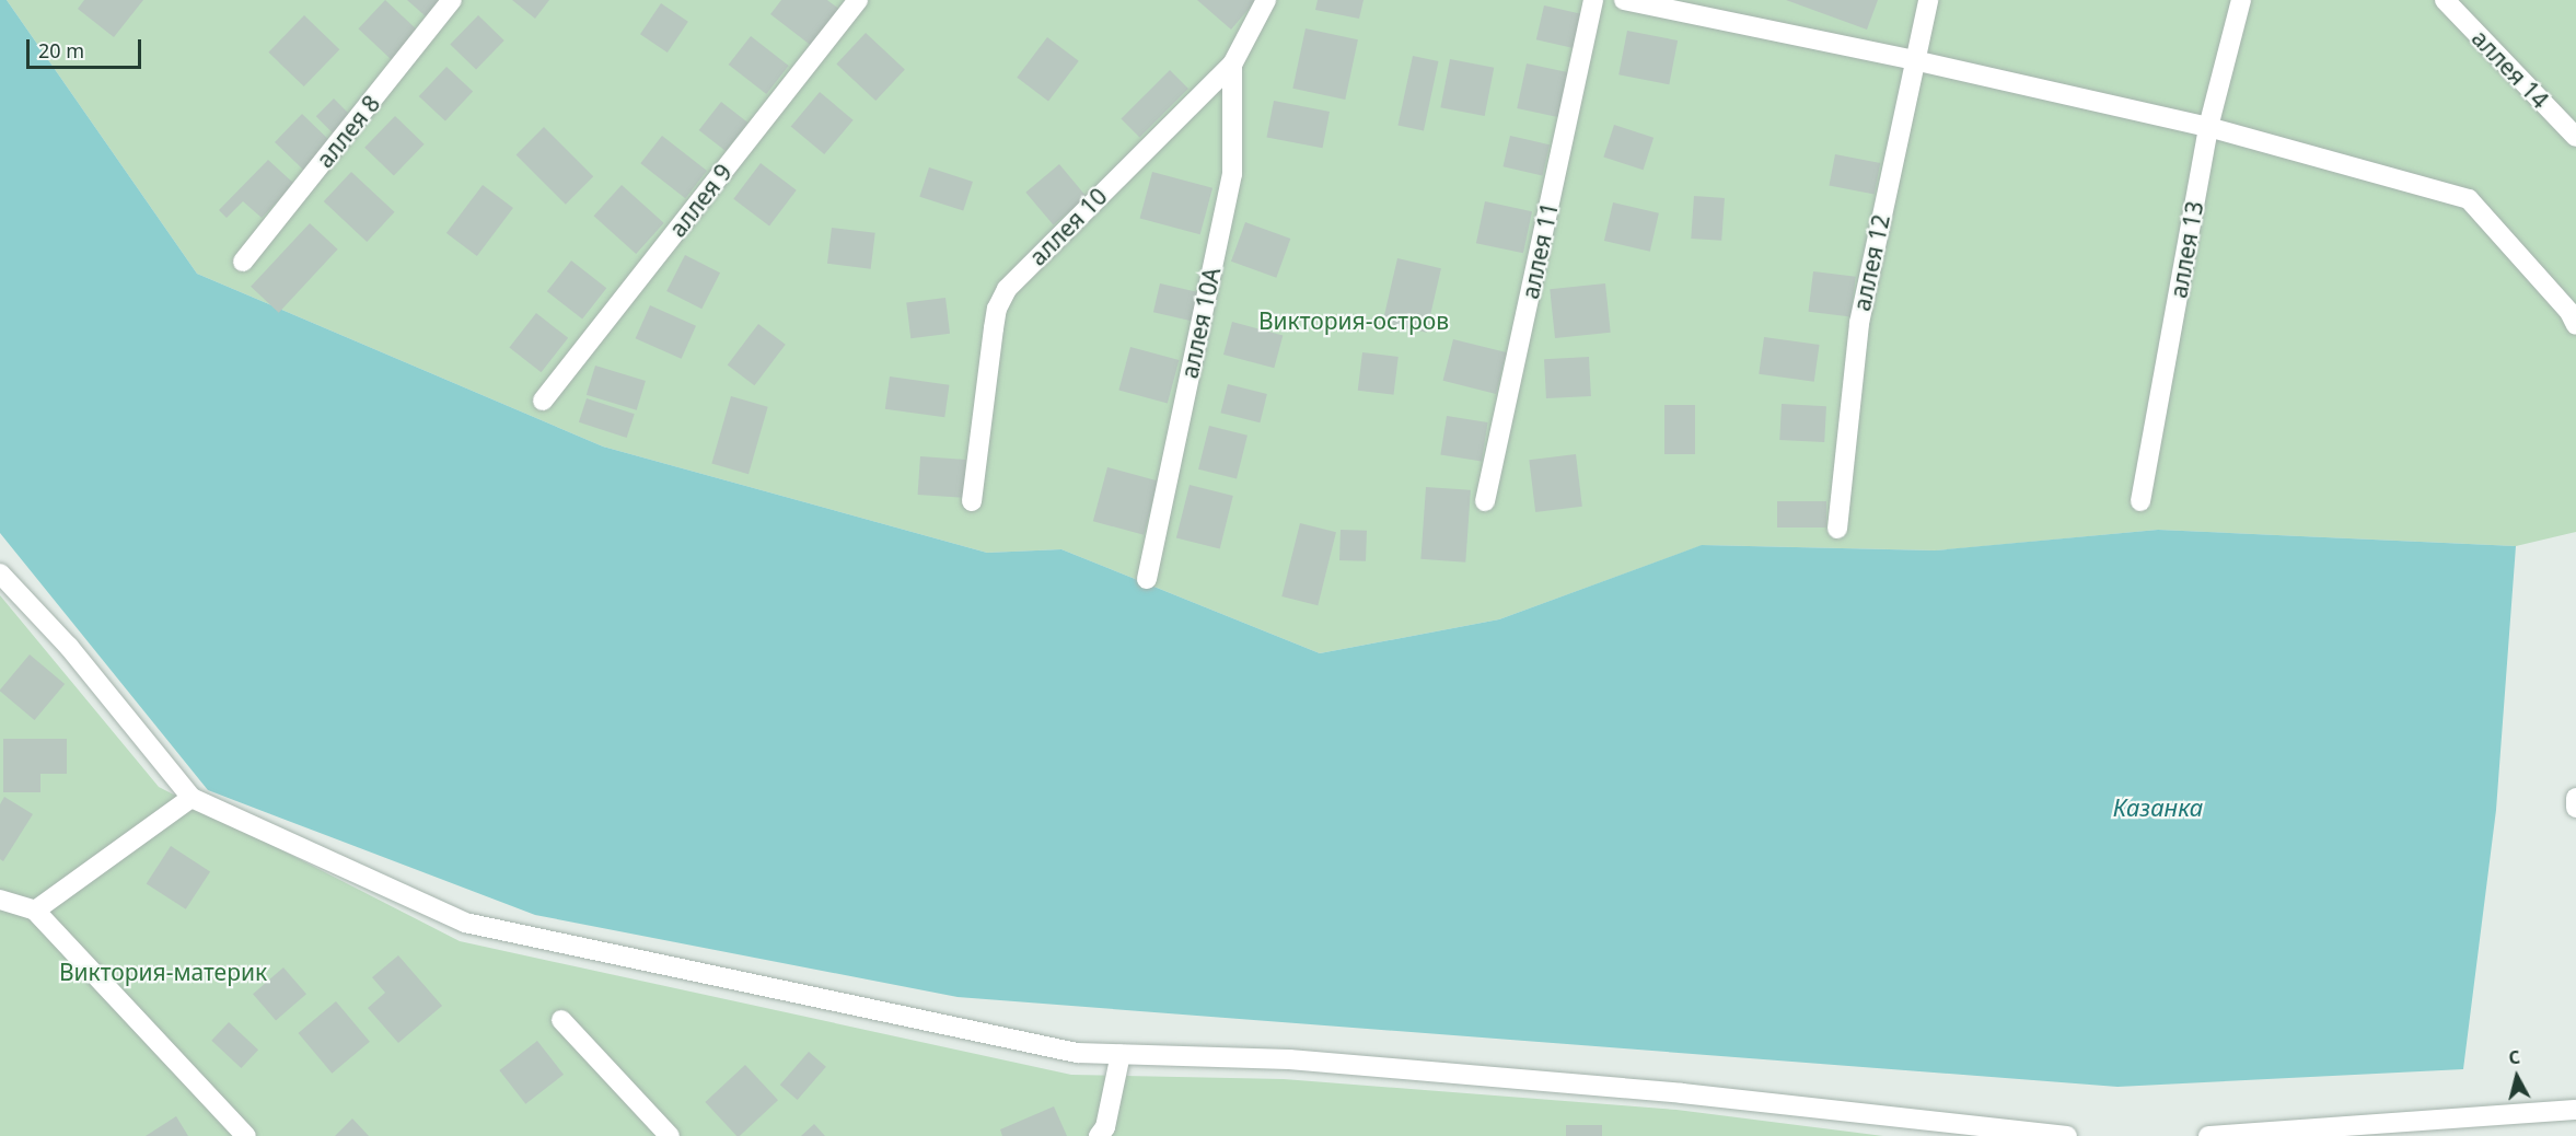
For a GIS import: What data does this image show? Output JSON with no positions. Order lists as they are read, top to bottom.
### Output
{
  "streets": {
    "lane": [
      "аллея 14",
      "аллея 8",
      "аллея 9",
      "аллея 10",
      "аллея 13",
      "аллея 11",
      "аллея 12",
      "аллея 10А"
    ]
  },
  "crossings": [
    ["аллея 10", "аллея 10А"]
  ],
  "water": ["Казанка"],
  "parks": ["Виктория-остров", "Виктория-материк"],
  "scale_bar": "20 m",
  "north": "top"
}
